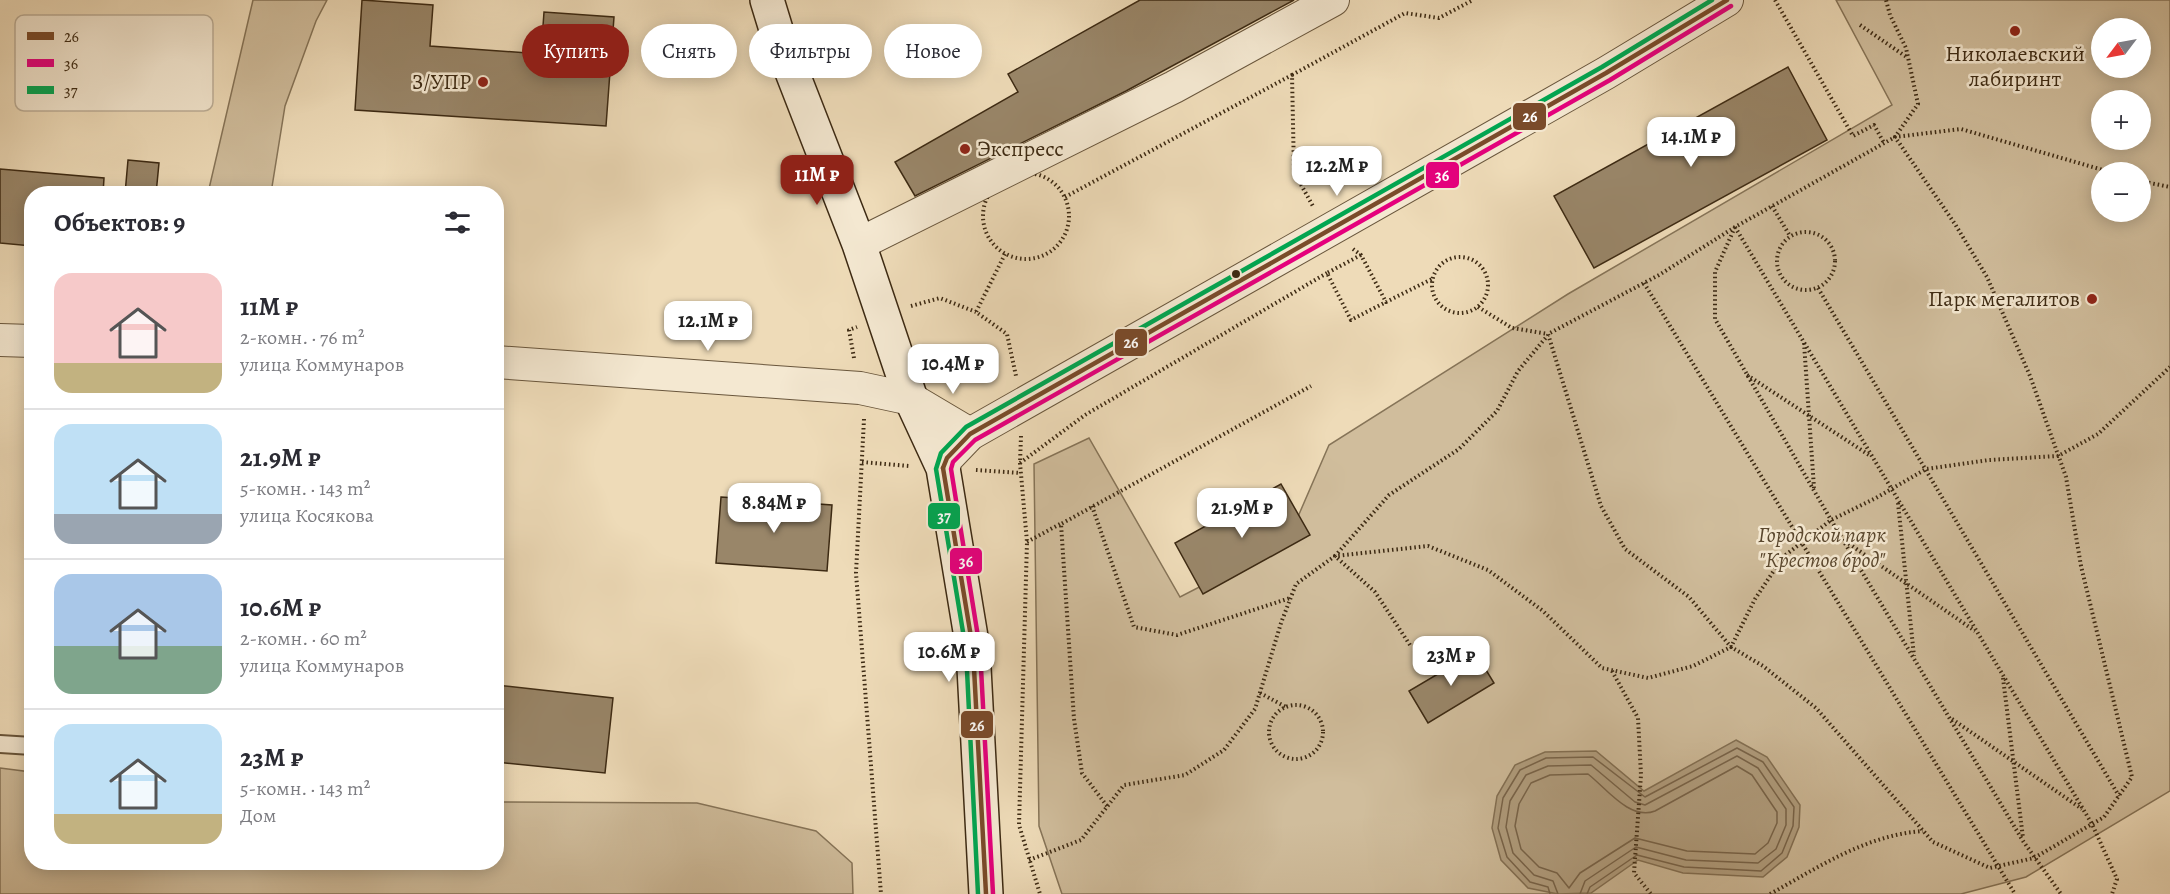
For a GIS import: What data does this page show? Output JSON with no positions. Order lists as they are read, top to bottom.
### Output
{
  "parks": ["Городской парк \"Крестов брод\""],
  "places": [
    "Николаевский лабиринт",
    "З/УПР",
    "Экспресс",
    "Парк мегалитов"
  ],
  "lines": ["transit line 26", "transit line 37", "transit line 36"],
  "legend": ["26", "36", "37"],
  "north": "bottom left",
  "page": {
    "map_buttons": ["+", "−"],
    "chip": [
      "Купить",
      "Снять",
      "Фильтры",
      "Новое"
    ],
    "price": [
      "14.1M ₽",
      "12.2M ₽",
      "11M ₽",
      "12.1M ₽",
      "10.4M ₽",
      "8.84M ₽",
      "21.9M ₽",
      "10.6M ₽",
      "23M ₽"
    ],
    "heading": "Объектов: 9",
    "list": [
      {
        "name": "11M ₽",
        "note": "2-комн. · 76 m² · улица Коммунаров"
      },
      {
        "name": "21.9M ₽",
        "note": "5-комн. · 143 m² · улица Косякова"
      },
      {
        "name": "10.6M ₽",
        "note": "2-комн. · 60 m² · улица Коммунаров"
      },
      {
        "name": "23M ₽",
        "note": "5-комн. · 143 m² · Дом"
      }
    ]
  }
}
